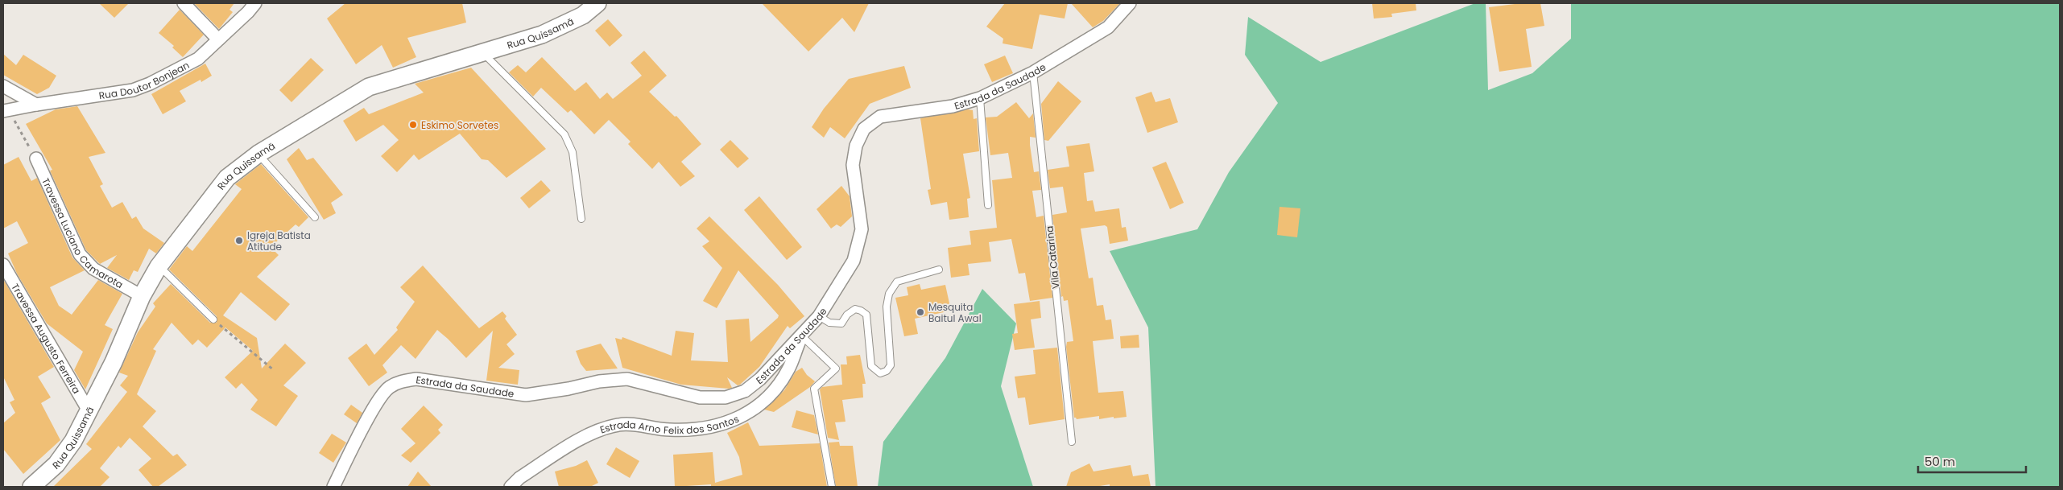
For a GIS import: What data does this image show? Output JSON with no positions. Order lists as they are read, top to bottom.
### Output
{
  "streets": {
    "street": [
      "Rua Quissamã",
      "Rua Doutor Bonjean",
      "Estrada da Saudade",
      "Travessa Luciano Camarota",
      "Travessa Augusto Ferreira",
      "Estrada Arno Felix dos Santos"
    ],
    "lane": ["Vila Catarina"]
  },
  "crossings": [
    ["Rua Quissamã", "Travessa Luciano Camarota"],
    ["Rua Quissamã", "Travessa Augusto Ferreira"],
    ["Estrada da Saudade", "Vila Catarina"],
    ["Estrada da Saudade", "Estrada Arno Felix dos Santos"]
  ],
  "places": ["Eskimo Sorvetes", "Igreja Batista Atitude", "Mesquita Baitul Awal"],
  "scale_bar": "50 m"
}
